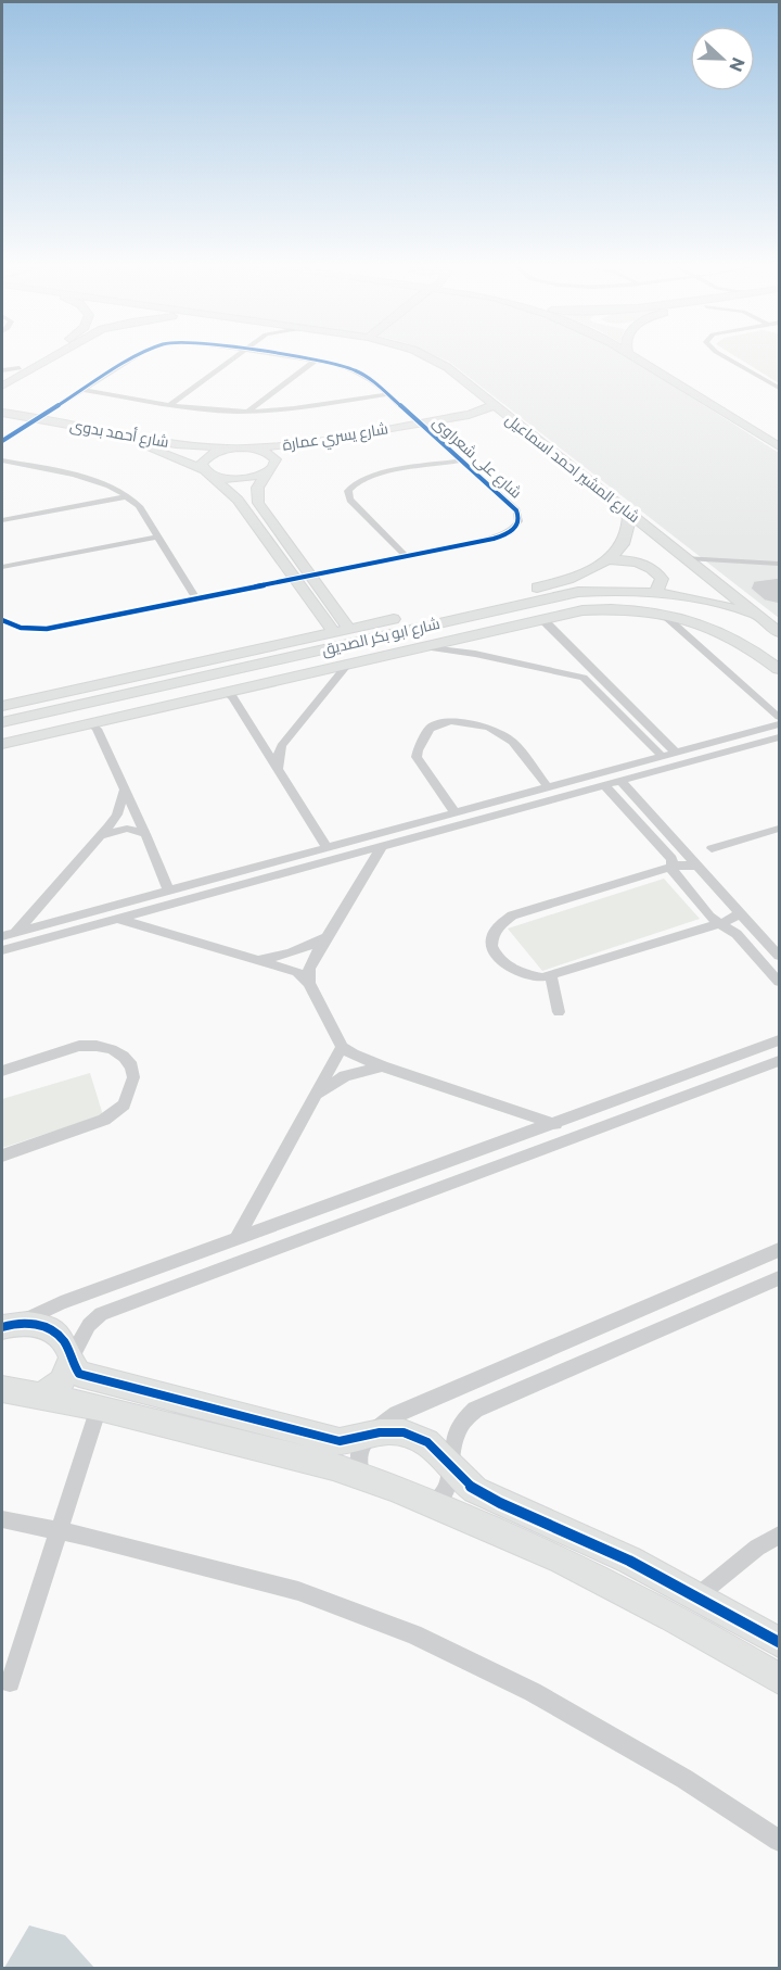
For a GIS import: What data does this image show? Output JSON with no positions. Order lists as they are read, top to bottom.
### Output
{
  "streets": {
    "street": [
      "شارع أحمد بدوى",
      "شارع يسري عمارة",
      "شارع على شعراوى",
      "شارع المشير احمد اسماعيل",
      "شارع ابو بكر الصديق"
    ]
  },
  "crossings": [
    ["شارع أحمد بدوى", "شارع يسري عمارة"],
    ["شارع أحمد بدوى", "شارع على شعراوى"],
    ["شارع أحمد بدوى", "شارع ابو بكر الصديق"],
    ["شارع يسري عمارة", "شارع على شعراوى"],
    ["شارع يسري عمارة", "شارع المشير احمد اسماعيل"],
    ["شارع المشير احمد اسماعيل", "شارع ابو بكر الصديق"]
  ],
  "north": "right"
}
